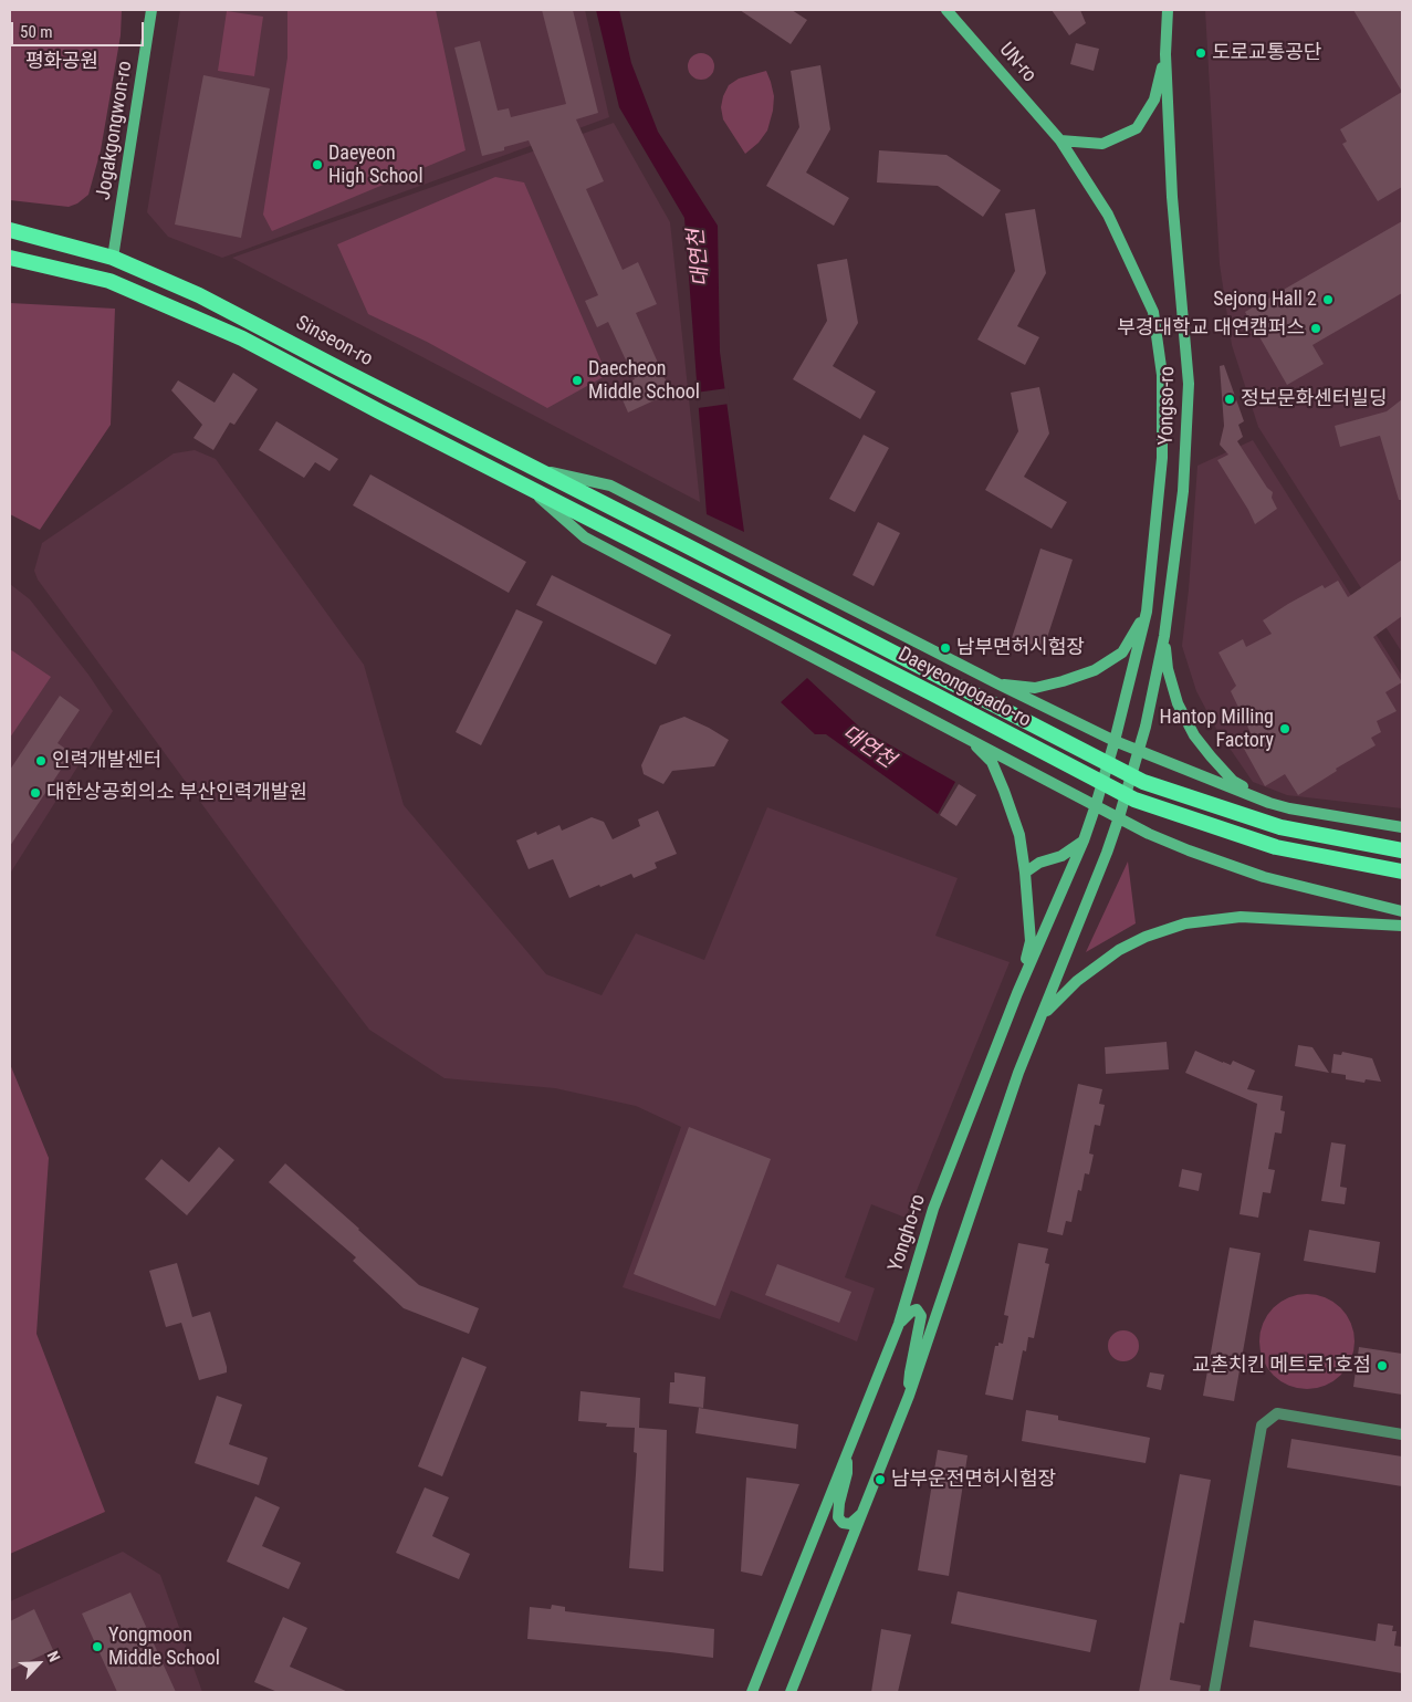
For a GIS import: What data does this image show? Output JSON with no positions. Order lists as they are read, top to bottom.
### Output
{
  "streets": {
    "highway": ["Sinseon-ro", "Daeyeongogado-ro"],
    "main road": [
      "UN-ro",
      "Jogakgongwon-ro",
      "Yongso-ro",
      "Yongho-ro"
    ]
  },
  "crossings": [
    ["UN-ro", "Yongso-ro"],
    ["Jogakgongwon-ro", "Sinseon-ro"],
    ["Sinseon-ro", "Daeyeongogado-ro"],
    ["Yongso-ro", "Yongho-ro"]
  ],
  "water": ["대연천"],
  "parks": ["평화공원"],
  "places": [
    "도로교통공단",
    "Daeyeon High School",
    "Sejong Hall 2",
    "부경대학교 대연캠퍼스",
    "Daecheon Middle School",
    "정보문화센터빌딩",
    "남부면허시험장",
    "Hantop Milling Factory",
    "인력개발센터",
    "대한상공회의소 부산인력개발원",
    "교촌치킨 메트로1호점",
    "남부운전면허시험장",
    "Yongmoon Middle School"
  ],
  "scale_bar": "50 m",
  "north": "top right"
}
